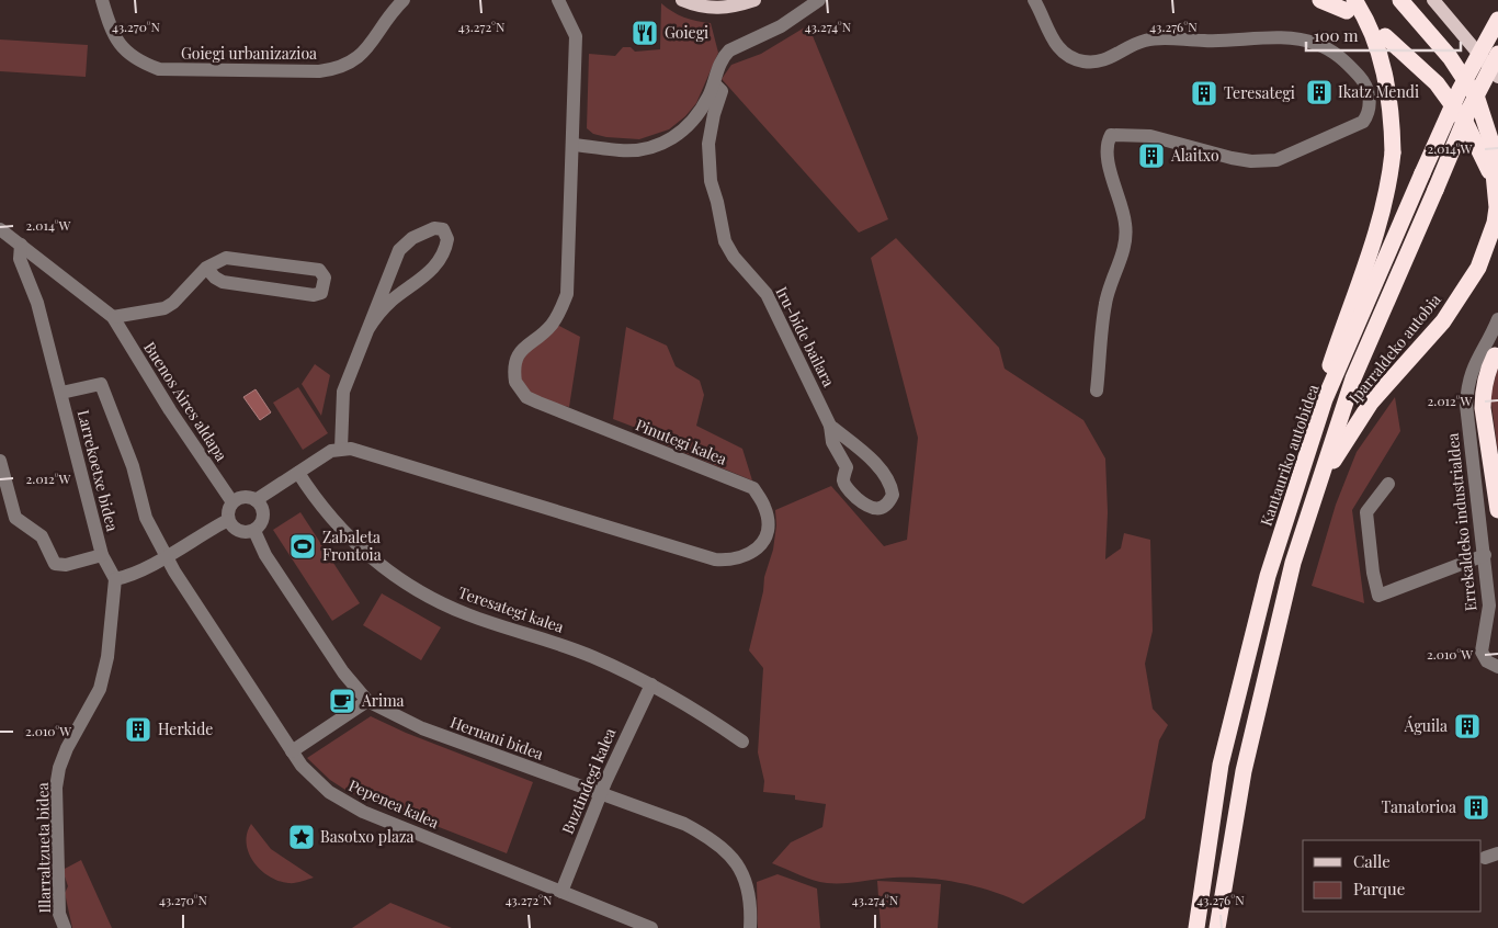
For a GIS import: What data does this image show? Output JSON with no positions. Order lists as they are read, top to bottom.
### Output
{
  "streets": {
    "highway": ["Iparraldeko autobia", "Kantauriko autobidea"],
    "street": [
      "Goiegi urbanizazioa",
      "Iru-bide bailara",
      "Buenos Aires aldapa",
      "Pinutegi kalea",
      "Larrekoetxe bidea",
      "Errekaldeko industrialdea",
      "Teresategi kalea",
      "Hernani bidea",
      "Buztindegi kalea",
      "Pepenea kalea",
      "Illarraltzueta bidea"
    ]
  },
  "crossings": [
    ["Iru-bide bailara", "Pinutegi kalea"],
    ["Buenos Aires aldapa", "Larrekoetxe bidea"],
    ["Buenos Aires aldapa", "Hernani bidea"],
    ["Larrekoetxe bidea", "Pepenea kalea"],
    ["Larrekoetxe bidea", "Illarraltzueta bidea"],
    ["Teresategi kalea", "Buztindegi kalea"],
    ["Hernani bidea", "Buztindegi kalea"],
    ["Buztindegi kalea", "Pepenea kalea"]
  ],
  "places": {
    "restaurant": ["Goiegi"],
    "building": [
      "Ikatz Mendi",
      "Teresategi",
      "Alaitxo",
      "Águila",
      "Herkide",
      "Tanatorioa"
    ],
    "sports": ["Zabaleta Frontoia"],
    "cafe": ["Arima"],
    "place": ["Basotxo plaza"]
  },
  "legend": ["Calle", "Parque"],
  "scale_bar": "100 m",
  "coordinates": [
    "43.270°N",
    "43.272°N",
    "43.274°N",
    "43.276°N",
    "2.014°W",
    "2.012°W",
    "2.010°W"
  ]
}
